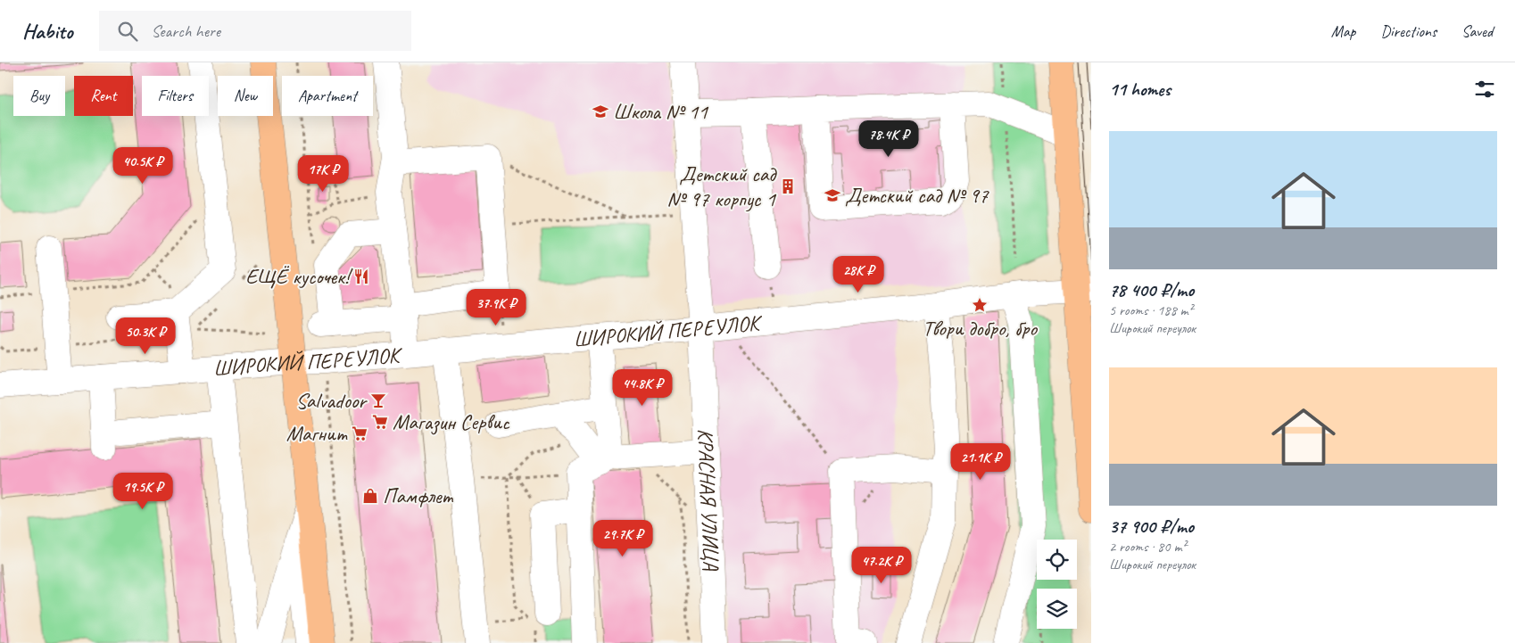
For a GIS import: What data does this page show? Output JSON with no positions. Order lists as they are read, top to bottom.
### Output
{
  "streets": {
    "street": ["ШИРОКИЙ ПЕРЕУЛОК", "КРАСНАЯ УЛИЦА"]
  },
  "crossings": [
    ["ШИРОКИЙ ПЕРЕУЛОК", "КРАСНАЯ УЛИЦА"]
  ],
  "places": {
    "school or university": ["Школа № 11", "Детский сад № 97"],
    "building": ["Детский сад № 97 корпус 1"],
    "restaurant": ["ЕЩЁ кусочек!"],
    "place": ["Твори добро, бро"],
    "bar": ["Salvadoor"],
    "supermarket": ["Магазин Сервис", "Магнит"],
    "shop": ["Памфлет"]
  },
  "page": {
    "header": "Habito",
    "search": "Search here",
    "nav": ["Map", "Directions", "Saved"],
    "heading": "11 homes",
    "chip": [
      "Buy",
      "Rent",
      "Filters",
      "New",
      "Apartment"
    ],
    "list": [
      {
        "name": "78 400 ₽/mo",
        "note": "5 rooms · 188 m² · Широкий переулок"
      },
      {
        "name": "37 900 ₽/mo",
        "note": "2 rooms · 80 m² · Широкий переулок"
      }
    ],
    "price": [
      "78.4K ₽",
      "40.5K ₽",
      "17K ₽",
      "28K ₽",
      "37.9K ₽",
      "50.3K ₽",
      "44.8K ₽",
      "21.1K ₽",
      "19.5K ₽",
      "29.7K ₽",
      "47.2K ₽"
    ]
  }
}
